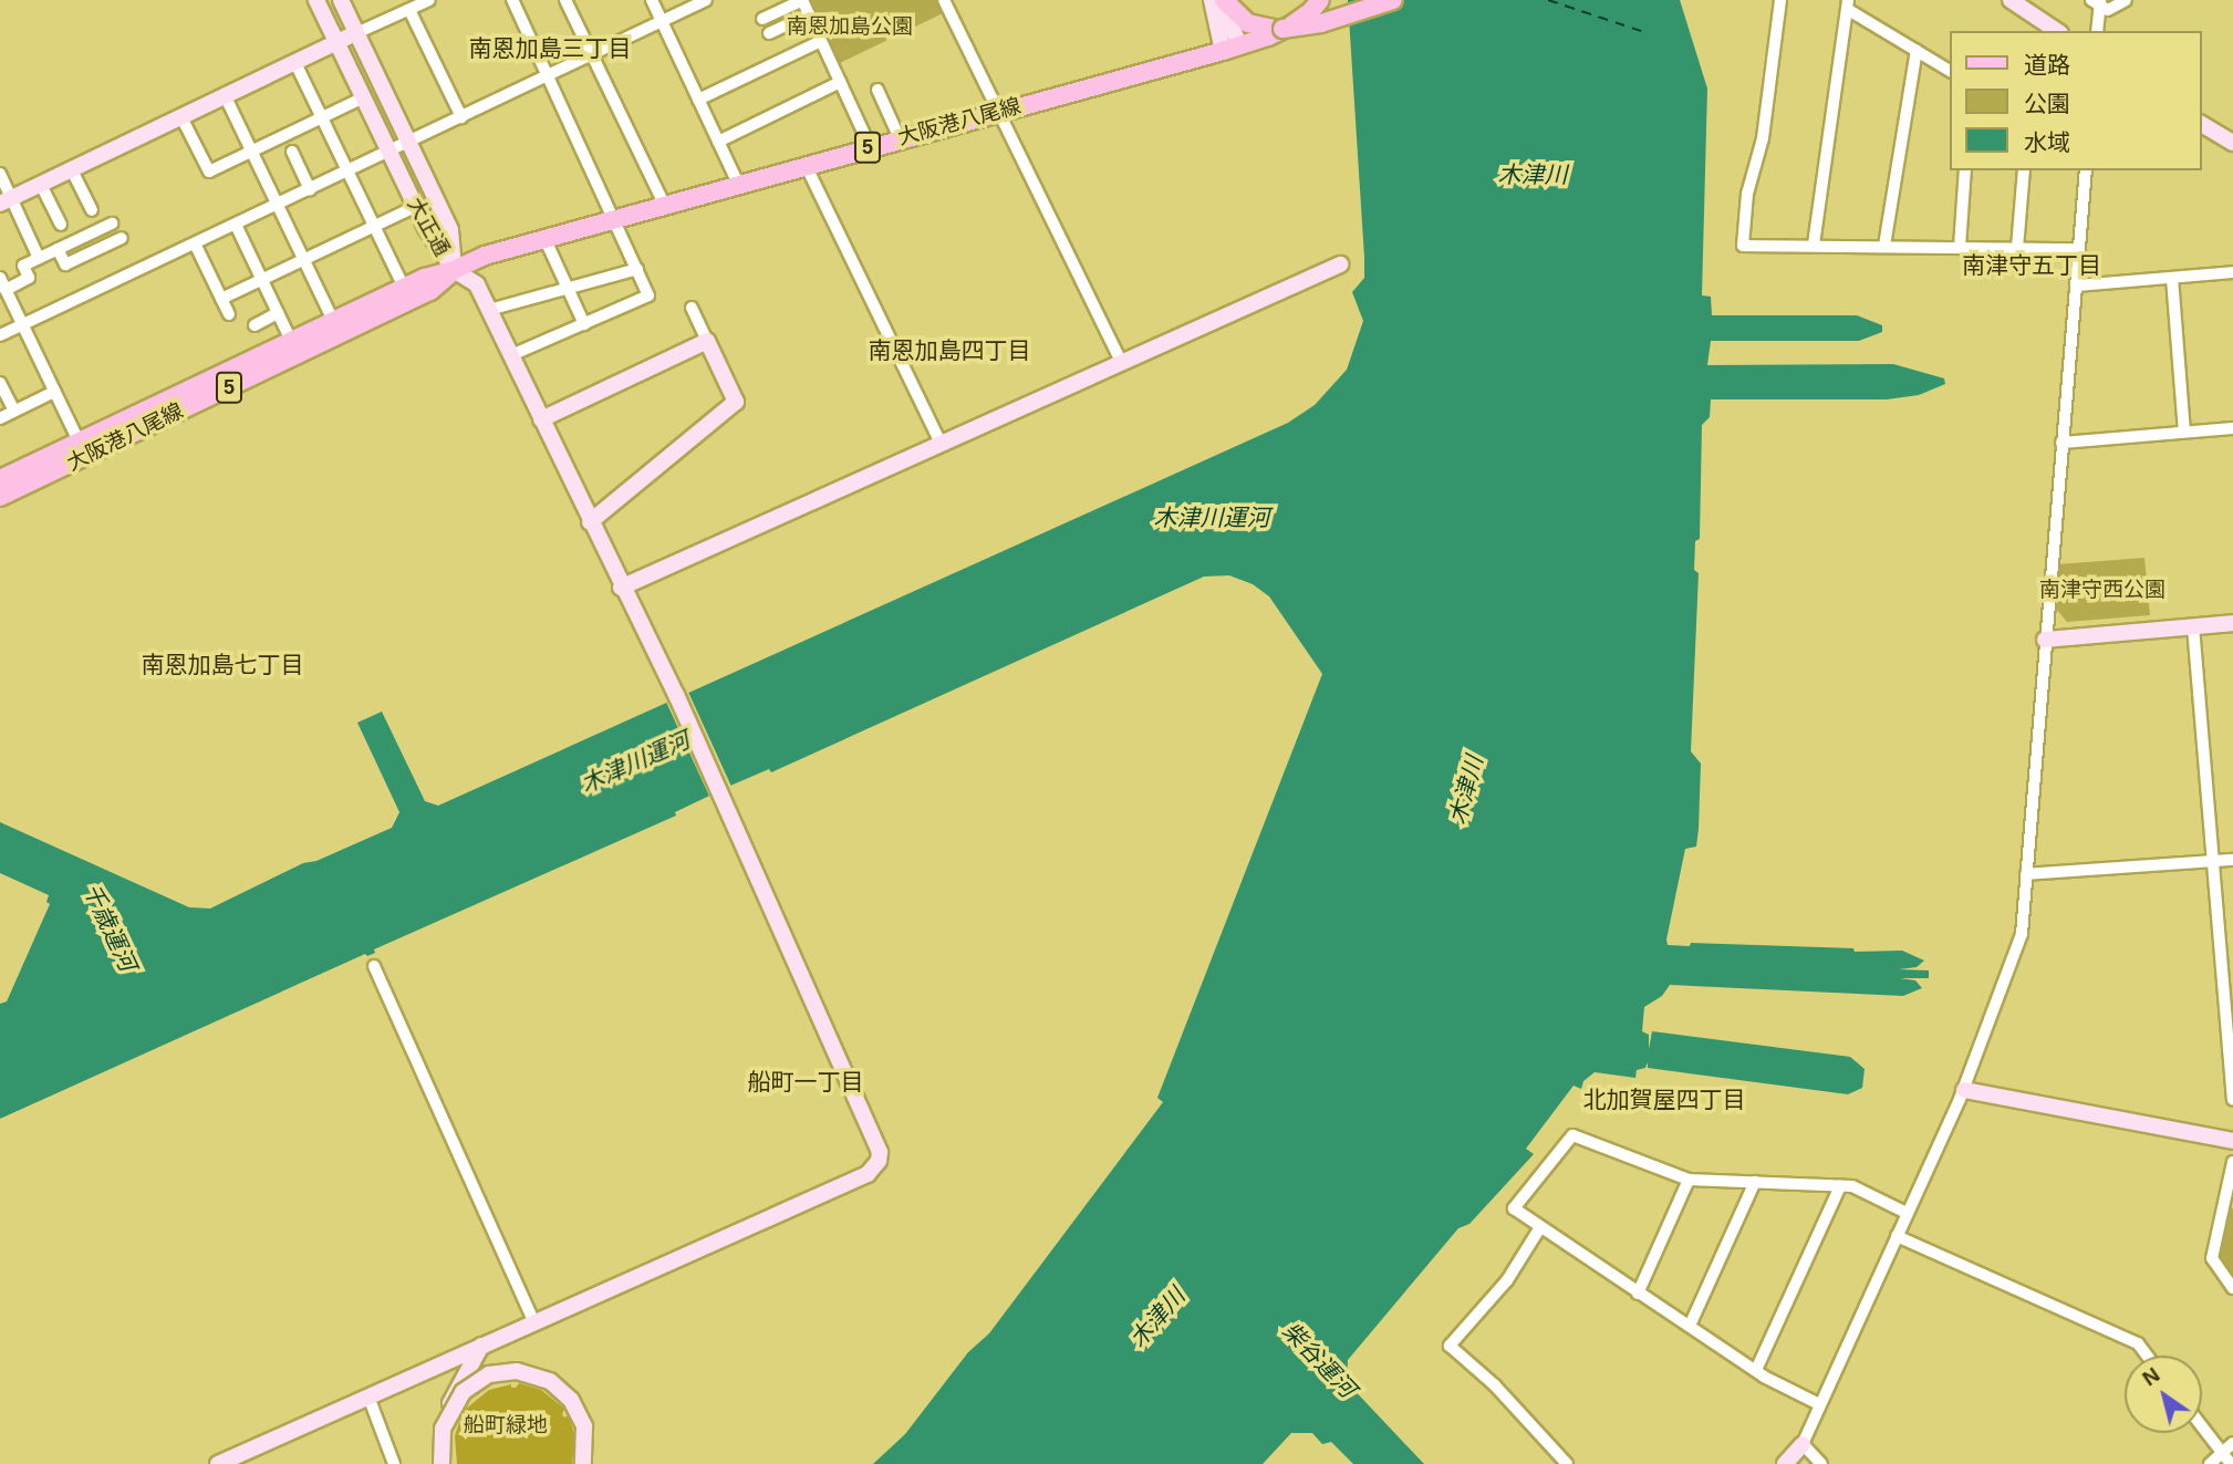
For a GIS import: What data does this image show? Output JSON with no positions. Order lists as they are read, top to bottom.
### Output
{
  "streets": {
    "main road": ["大阪港八尾線", "5"],
    "street": ["大正通"]
  },
  "crossings": [
    ["大阪港八尾線", "大正通"]
  ],
  "districts": [
    "南恩加島三丁目",
    "南津守五丁目",
    "南恩加島四丁目",
    "南恩加島七丁目",
    "船町一丁目",
    "北加賀屋四丁目"
  ],
  "water": [
    "木津川",
    "木津川運河",
    "千歳運河",
    "柴谷運河"
  ],
  "parks": ["南恩加島公園", "南津守西公園", "船町緑地"],
  "legend": ["道路", "公園", "水域"],
  "north": "top left"
}
